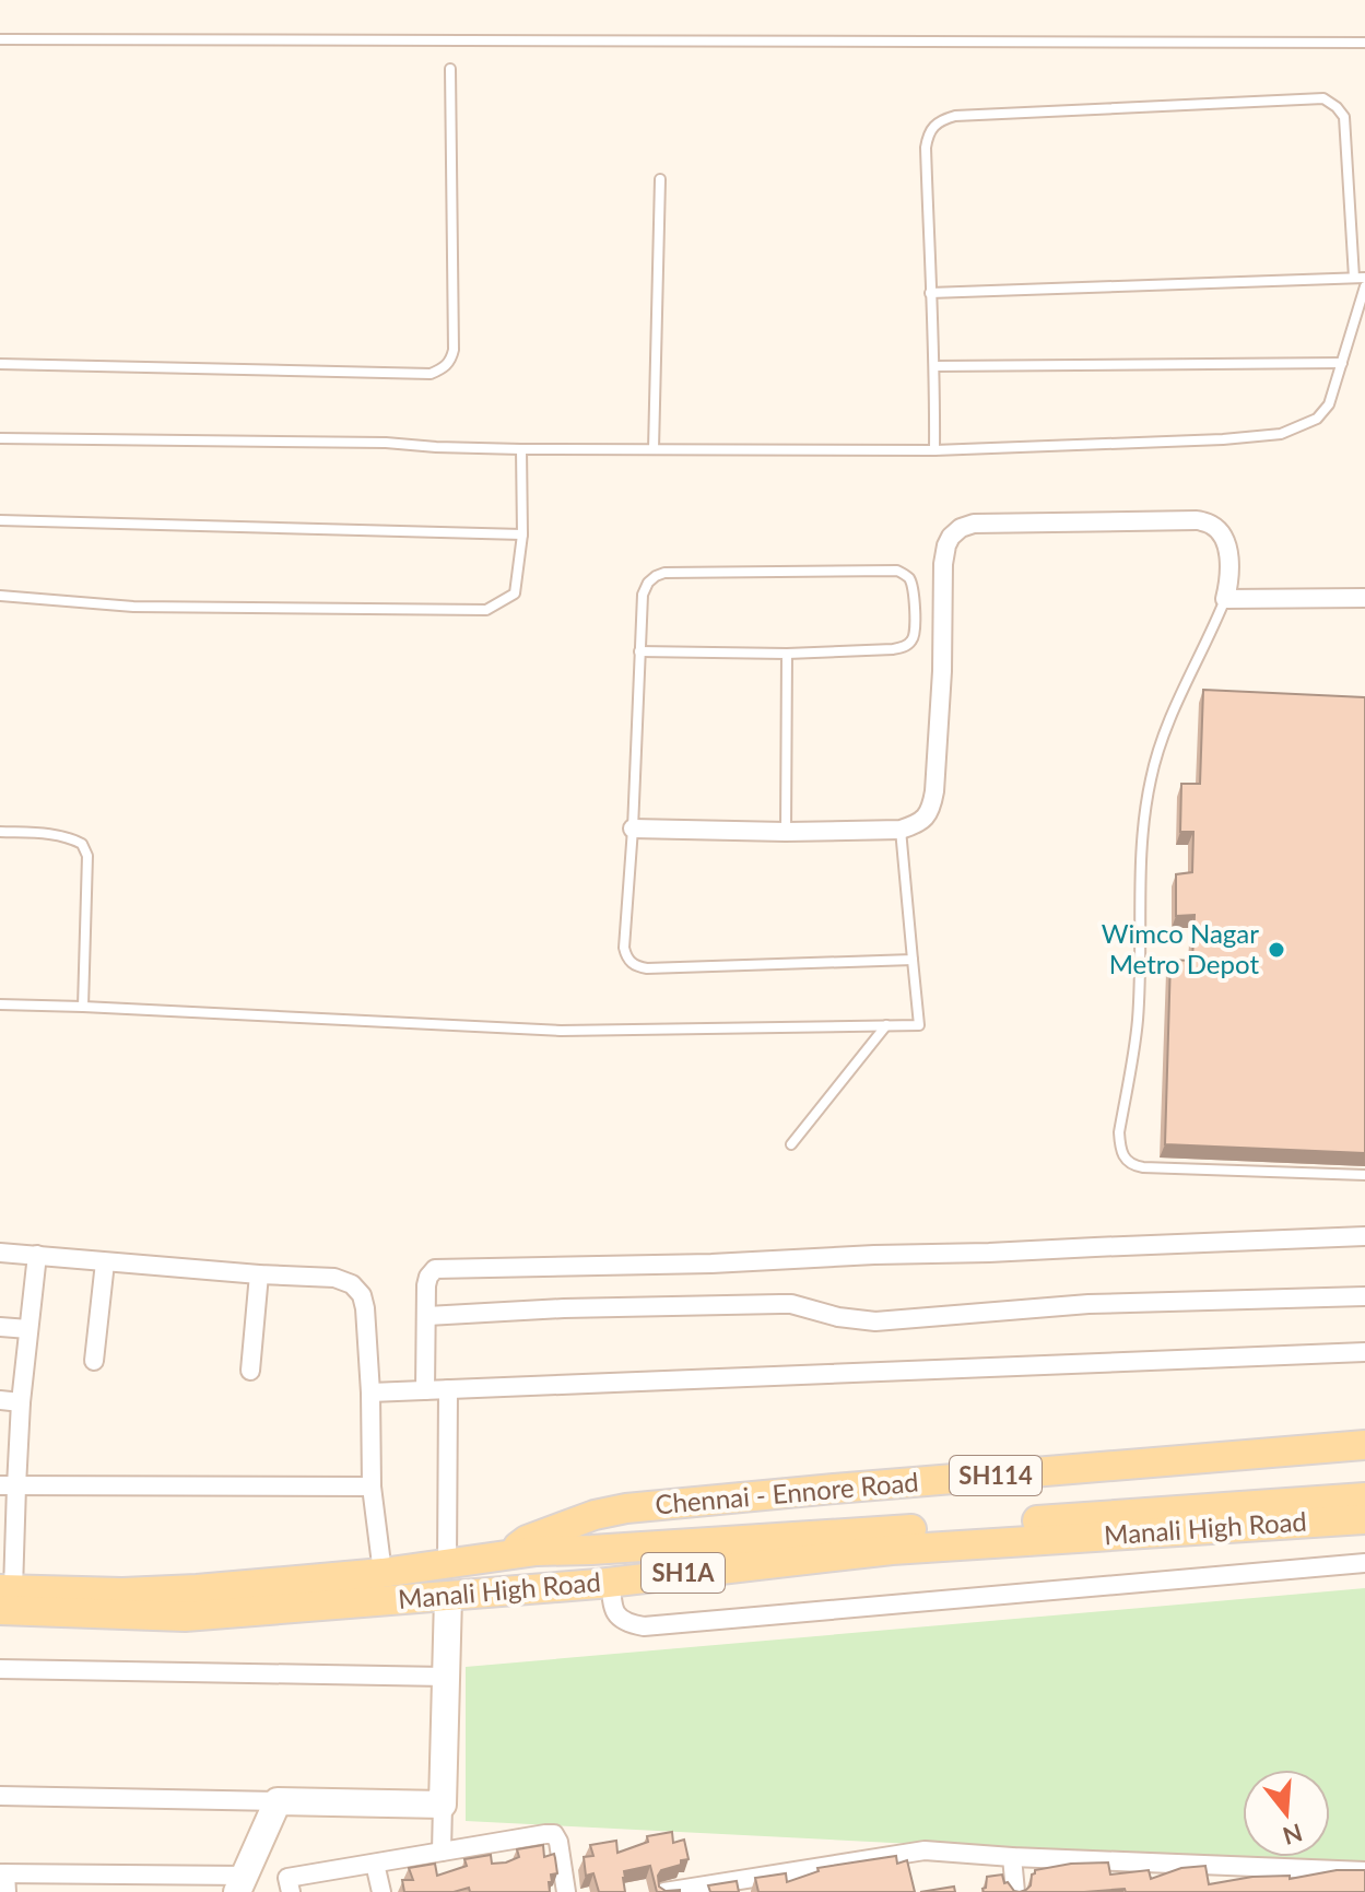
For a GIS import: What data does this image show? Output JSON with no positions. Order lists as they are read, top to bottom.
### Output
{
  "streets": {
    "main road": [
      "SH114",
      "Chennai - Ennore Road",
      "Manali High Road",
      "SH1A"
    ]
  },
  "crossings": [
    ["Chennai - Ennore Road", "Manali High Road"]
  ],
  "places": ["Wimco Nagar Metro Depot"],
  "north": "bottom"
}
